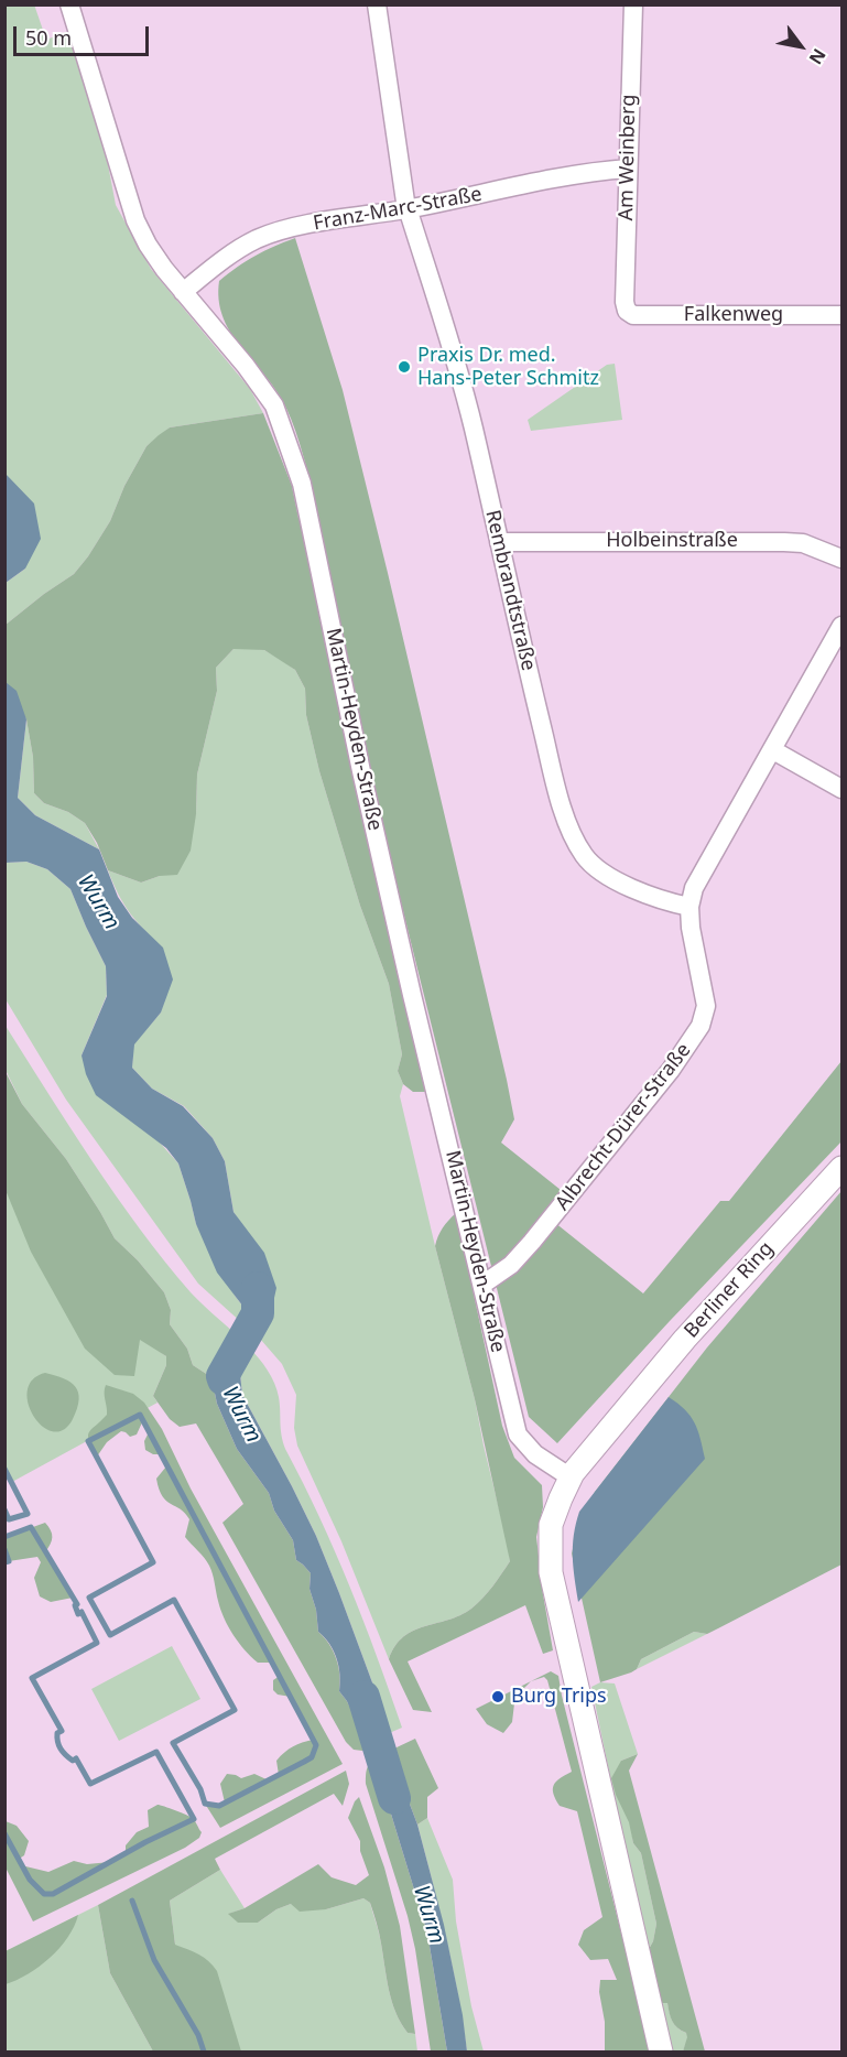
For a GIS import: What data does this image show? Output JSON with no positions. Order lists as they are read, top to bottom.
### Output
{
  "streets": {
    "main road": ["Berliner Ring"],
    "street": [
      "Am Weinberg",
      "Franz-Marc-Straße",
      "Falkenweg",
      "Holbeinstraße",
      "Rembrandtstraße",
      "Martin-Heyden-Straße",
      "Albrecht-Dürer-Straße"
    ]
  },
  "crossings": [
    ["Am Weinberg", "Franz-Marc-Straße"],
    ["Am Weinberg", "Falkenweg"],
    ["Franz-Marc-Straße", "Rembrandtstraße"],
    ["Franz-Marc-Straße", "Martin-Heyden-Straße"],
    ["Holbeinstraße", "Rembrandtstraße"],
    ["Rembrandtstraße", "Albrecht-Dürer-Straße"],
    ["Martin-Heyden-Straße", "Albrecht-Dürer-Straße"],
    ["Martin-Heyden-Straße", "Berliner Ring"]
  ],
  "water": ["Wurm"],
  "places": ["Praxis Dr. med. Hans-Peter Schmitz", "Burg Trips"],
  "scale_bar": "50 m",
  "north": "bottom right"
}
